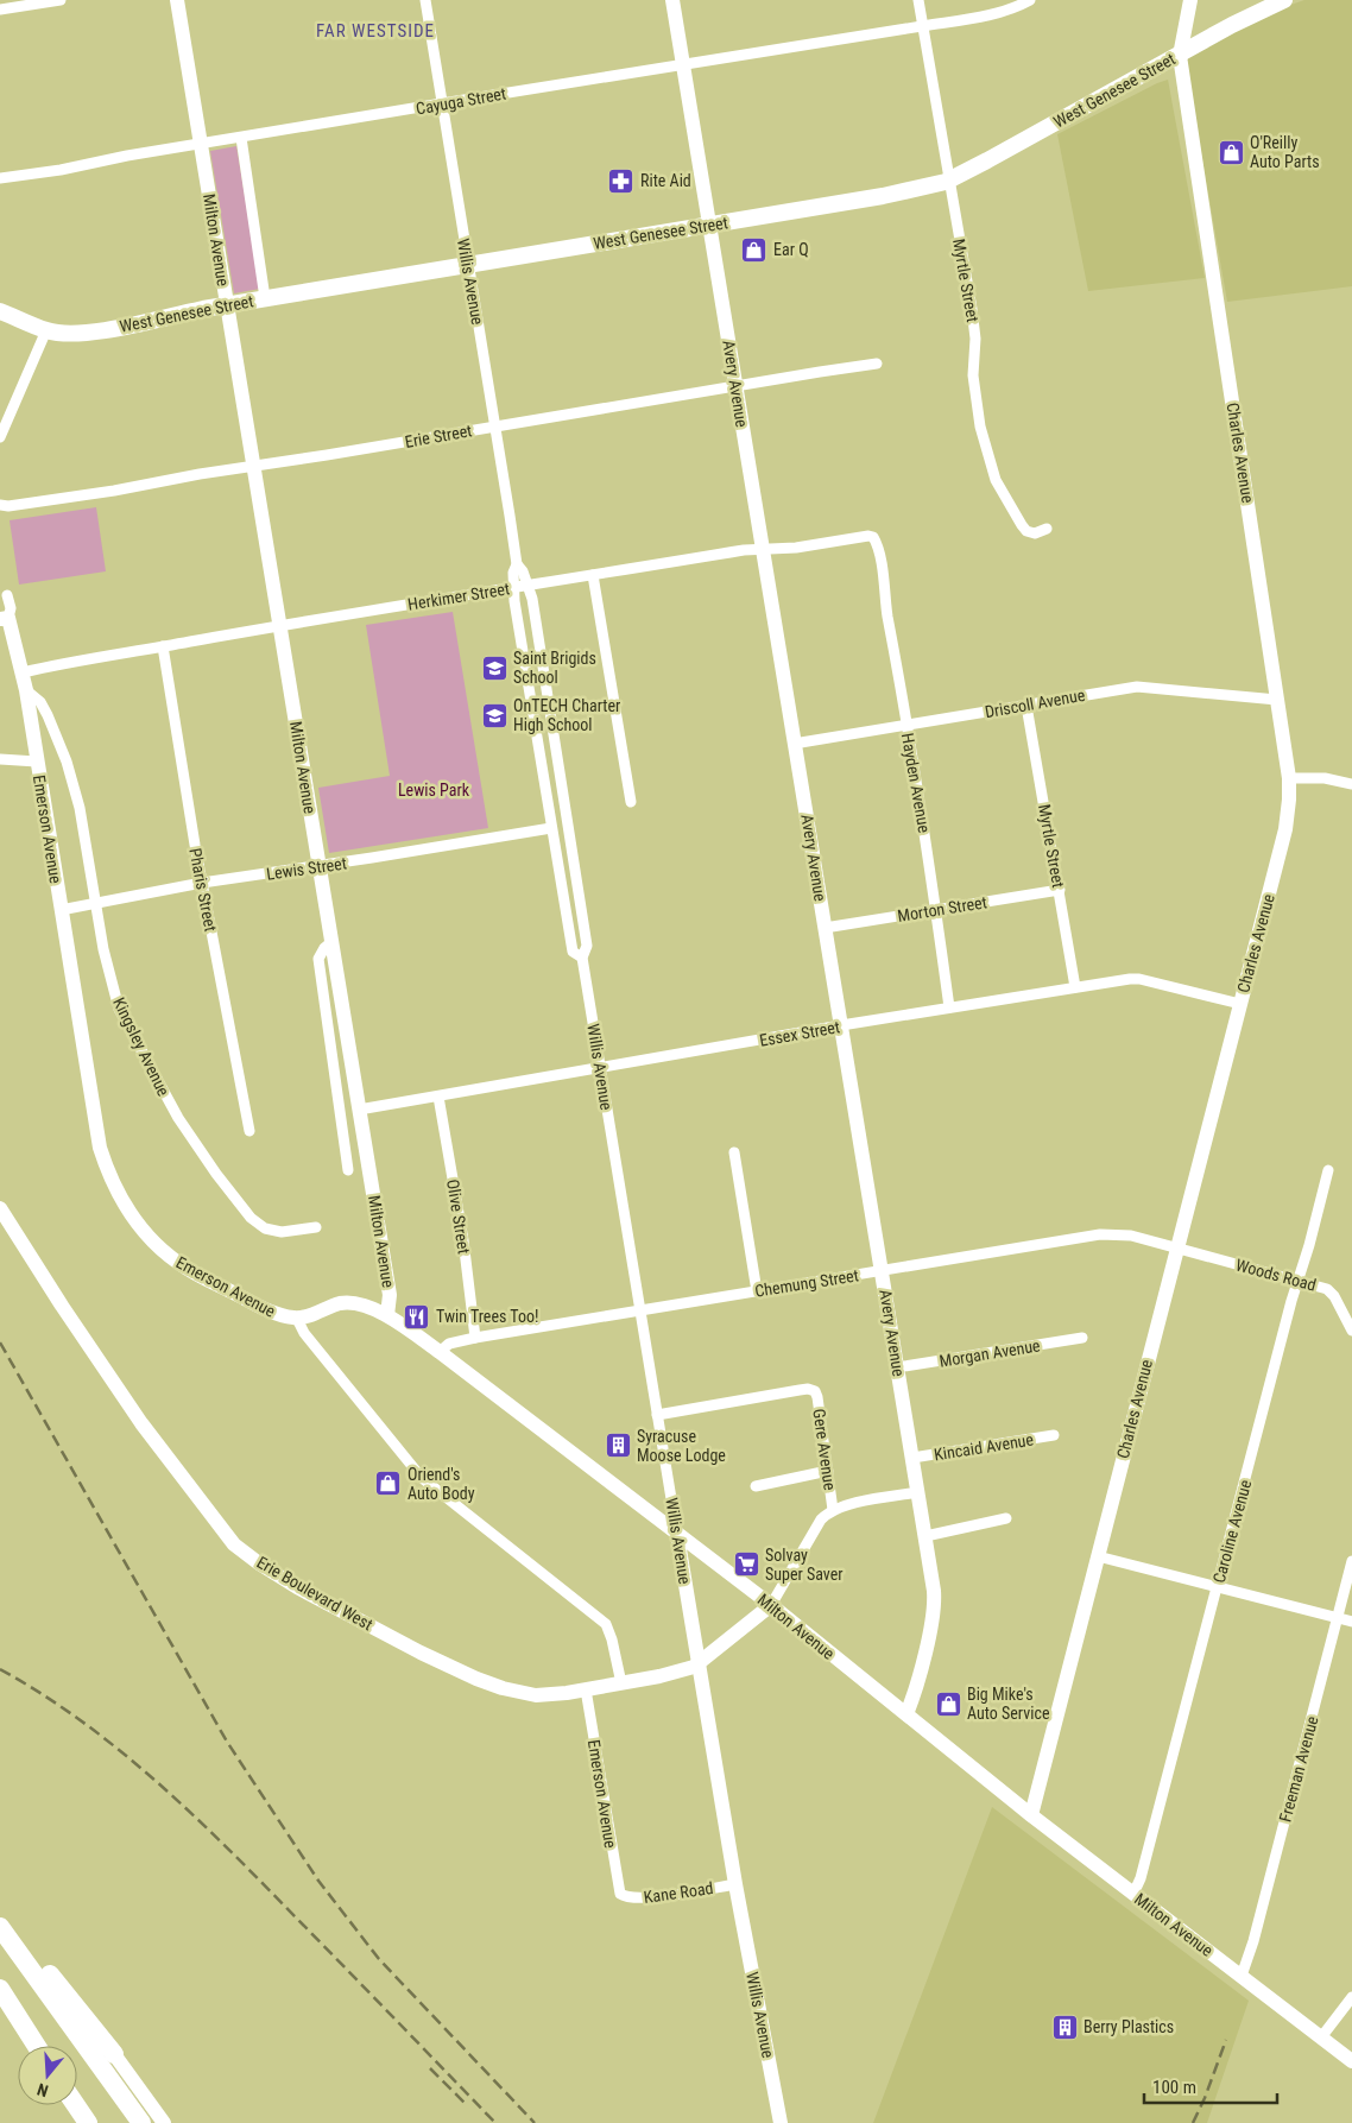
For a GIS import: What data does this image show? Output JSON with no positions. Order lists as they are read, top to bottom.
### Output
{
  "streets": {
    "main road": ["West Genesee Street"],
    "street": [
      "Cayuga Street",
      "Milton Avenue",
      "Myrtle Street",
      "Willis Avenue",
      "Avery Avenue",
      "Erie Street",
      "Charles Avenue",
      "Herkimer Street",
      "Driscoll Avenue",
      "Hayden Avenue",
      "Emerson Avenue",
      "Lewis Street",
      "Pharis Street",
      "Morton Street",
      "Essex Street",
      "Kingsley Avenue",
      "Olive Street",
      "Woods Road",
      "Chemung Street",
      "Morgan Avenue",
      "Kincaid Avenue",
      "Gere Avenue",
      "Caroline Avenue",
      "Erie Boulevard West",
      "Freeman Avenue",
      "Kane Road"
    ]
  },
  "crossings": [
    ["West Genesee Street", "Milton Avenue"],
    ["West Genesee Street", "Myrtle Street"],
    ["West Genesee Street", "Willis Avenue"],
    ["West Genesee Street", "Avery Avenue"],
    ["West Genesee Street", "Charles Avenue"],
    ["Cayuga Street", "Milton Avenue"],
    ["Cayuga Street", "Myrtle Street"],
    ["Cayuga Street", "Willis Avenue"],
    ["Cayuga Street", "Avery Avenue"],
    ["Milton Avenue", "Willis Avenue"],
    ["Milton Avenue", "Avery Avenue"],
    ["Milton Avenue", "Erie Street"],
    ["Milton Avenue", "Charles Avenue"],
    ["Milton Avenue", "Herkimer Street"],
    ["Milton Avenue", "Lewis Street"],
    ["Milton Avenue", "Essex Street"],
    ["Milton Avenue", "Chemung Street"],
    ["Milton Avenue", "Caroline Avenue"],
    ["Milton Avenue", "Erie Boulevard West"],
    ["Milton Avenue", "Freeman Avenue"],
    ["Myrtle Street", "Driscoll Avenue"],
    ["Myrtle Street", "Morton Street"],
    ["Myrtle Street", "Essex Street"],
    ["Willis Avenue", "Erie Street"],
    ["Willis Avenue", "Herkimer Street"],
    ["Willis Avenue", "Lewis Street"],
    ["Willis Avenue", "Essex Street"],
    ["Willis Avenue", "Chemung Street"],
    ["Willis Avenue", "Gere Avenue"],
    ["Willis Avenue", "Erie Boulevard West"],
    ["Willis Avenue", "Kane Road"],
    ["Avery Avenue", "Erie Street"],
    ["Avery Avenue", "Herkimer Street"],
    ["Avery Avenue", "Driscoll Avenue"],
    ["Avery Avenue", "Morton Street"],
    ["Avery Avenue", "Essex Street"],
    ["Avery Avenue", "Chemung Street"],
    ["Avery Avenue", "Morgan Avenue"],
    ["Avery Avenue", "Kincaid Avenue"],
    ["Avery Avenue", "Gere Avenue"],
    ["Charles Avenue", "Driscoll Avenue"],
    ["Charles Avenue", "Essex Street"],
    ["Charles Avenue", "Woods Road"],
    ["Charles Avenue", "Chemung Street"],
    ["Herkimer Street", "Hayden Avenue"],
    ["Herkimer Street", "Emerson Avenue"],
    ["Herkimer Street", "Pharis Street"],
    ["Driscoll Avenue", "Hayden Avenue"],
    ["Hayden Avenue", "Morton Street"],
    ["Hayden Avenue", "Essex Street"],
    ["Emerson Avenue", "Lewis Street"],
    ["Emerson Avenue", "Kingsley Avenue"],
    ["Emerson Avenue", "Erie Boulevard West"],
    ["Emerson Avenue", "Kane Road"],
    ["Lewis Street", "Pharis Street"],
    ["Lewis Street", "Kingsley Avenue"],
    ["Essex Street", "Olive Street"],
    ["Olive Street", "Chemung Street"],
    ["Woods Road", "Chemung Street"],
    ["Woods Road", "Caroline Avenue"]
  ],
  "districts": ["FAR WESTSIDE"],
  "parks": ["Lewis Park"],
  "places": {
    "shop": [
      "O'Reilly Auto Parts",
      "Ear Q",
      "Oriend's Auto Body",
      "Big Mike's Auto Service"
    ],
    "pharmacy": ["Rite Aid"],
    "school or university": ["Saint Brigids School", "OnTECH Charter High School"],
    "restaurant": ["Twin Trees Too!"],
    "building": ["Syracuse Moose Lodge", "Berry Plastics"],
    "supermarket": ["Solvay Super Saver"]
  },
  "scale_bar": "100 m",
  "north": "bottom"
}
